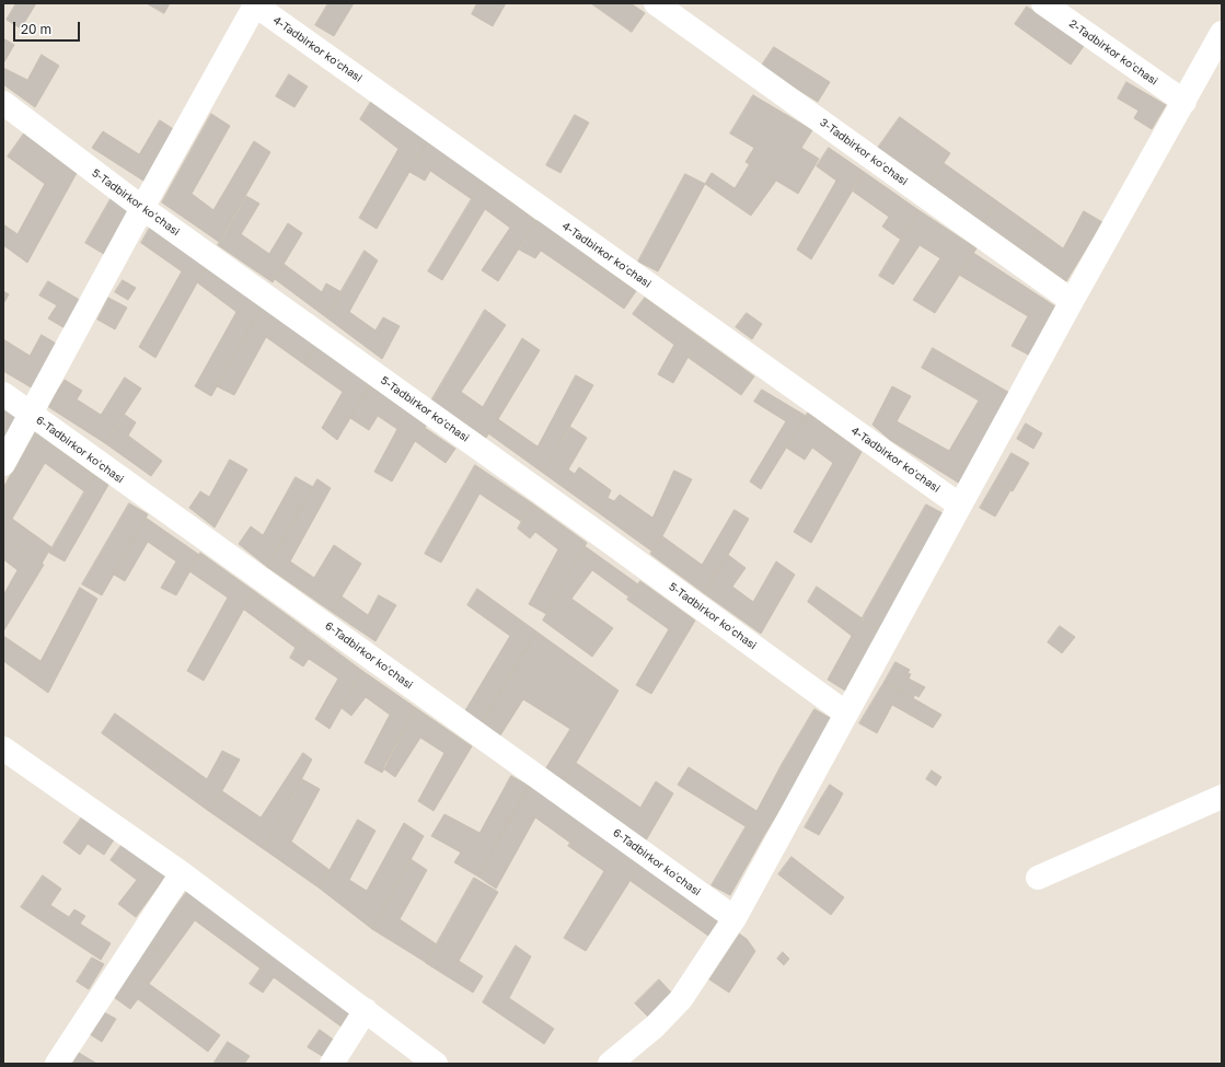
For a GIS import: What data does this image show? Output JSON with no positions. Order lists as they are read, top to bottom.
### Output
{
  "streets": {
    "street": [
      "4-Tadbirkor koʻchasi",
      "2-Tadbirkor koʻchasi",
      "3-Tadbirkor koʻchasi",
      "5-Tadbirkor koʻchasi",
      "6-Tadbirkor koʻchasi"
    ]
  },
  "scale_bar": "20 m"
}
